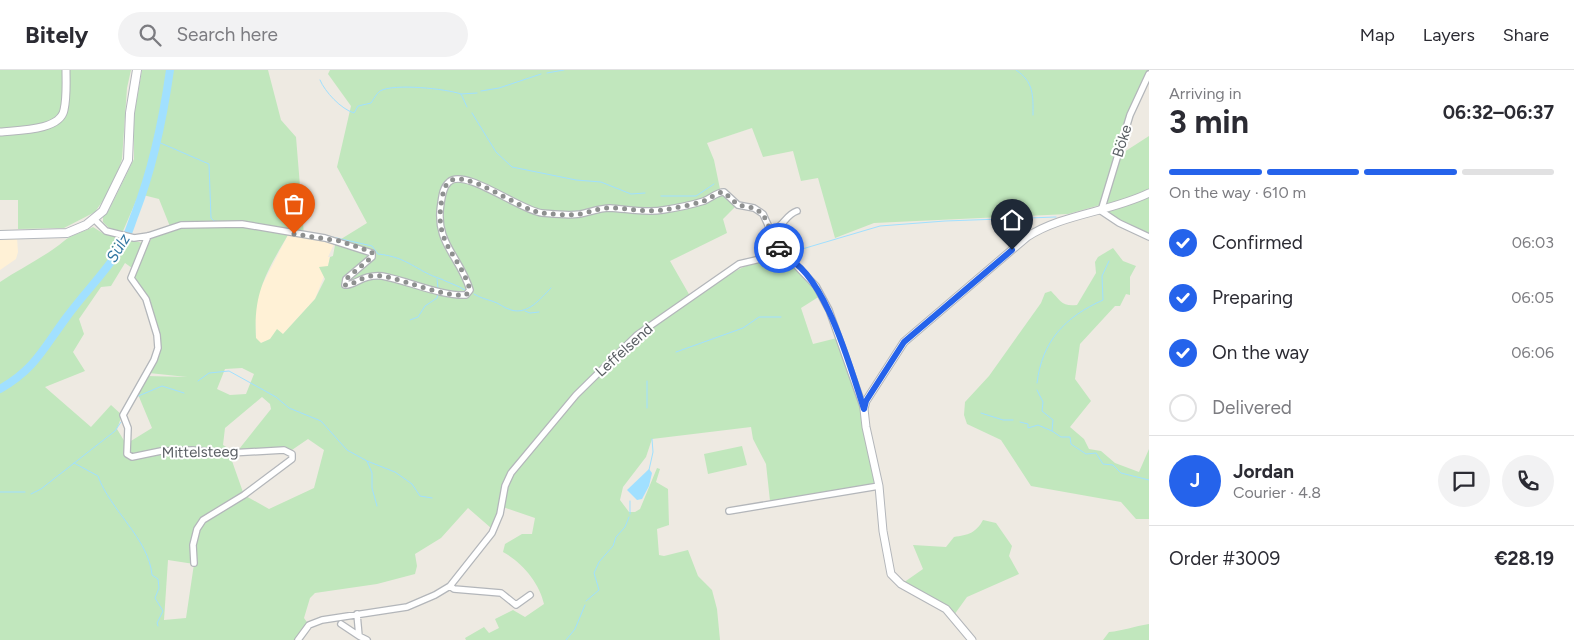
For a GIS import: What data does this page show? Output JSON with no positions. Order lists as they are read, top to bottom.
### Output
{
  "streets": {
    "street": ["Böke", "Leffelsend", "Mittelsteeg"]
  },
  "water": ["Sülz"],
  "page": {
    "header": "Bitely",
    "search": "Search here",
    "nav": ["Map", "Layers", "Share"],
    "heading": ["3 min", "Arriving in", "06:32–06:37"],
    "panel": [
      "Jordan",
      "Courier · 4.8",
      "Order #3009",
      "€28.19"
    ],
    "bar": "On the way · 610 m",
    "list": [
      ["Confirmed", "06:03"],
      ["Preparing", "06:05"],
      ["On the way", "06:06"],
      "Delivered"
    ],
    "round": "J"
  }
}
